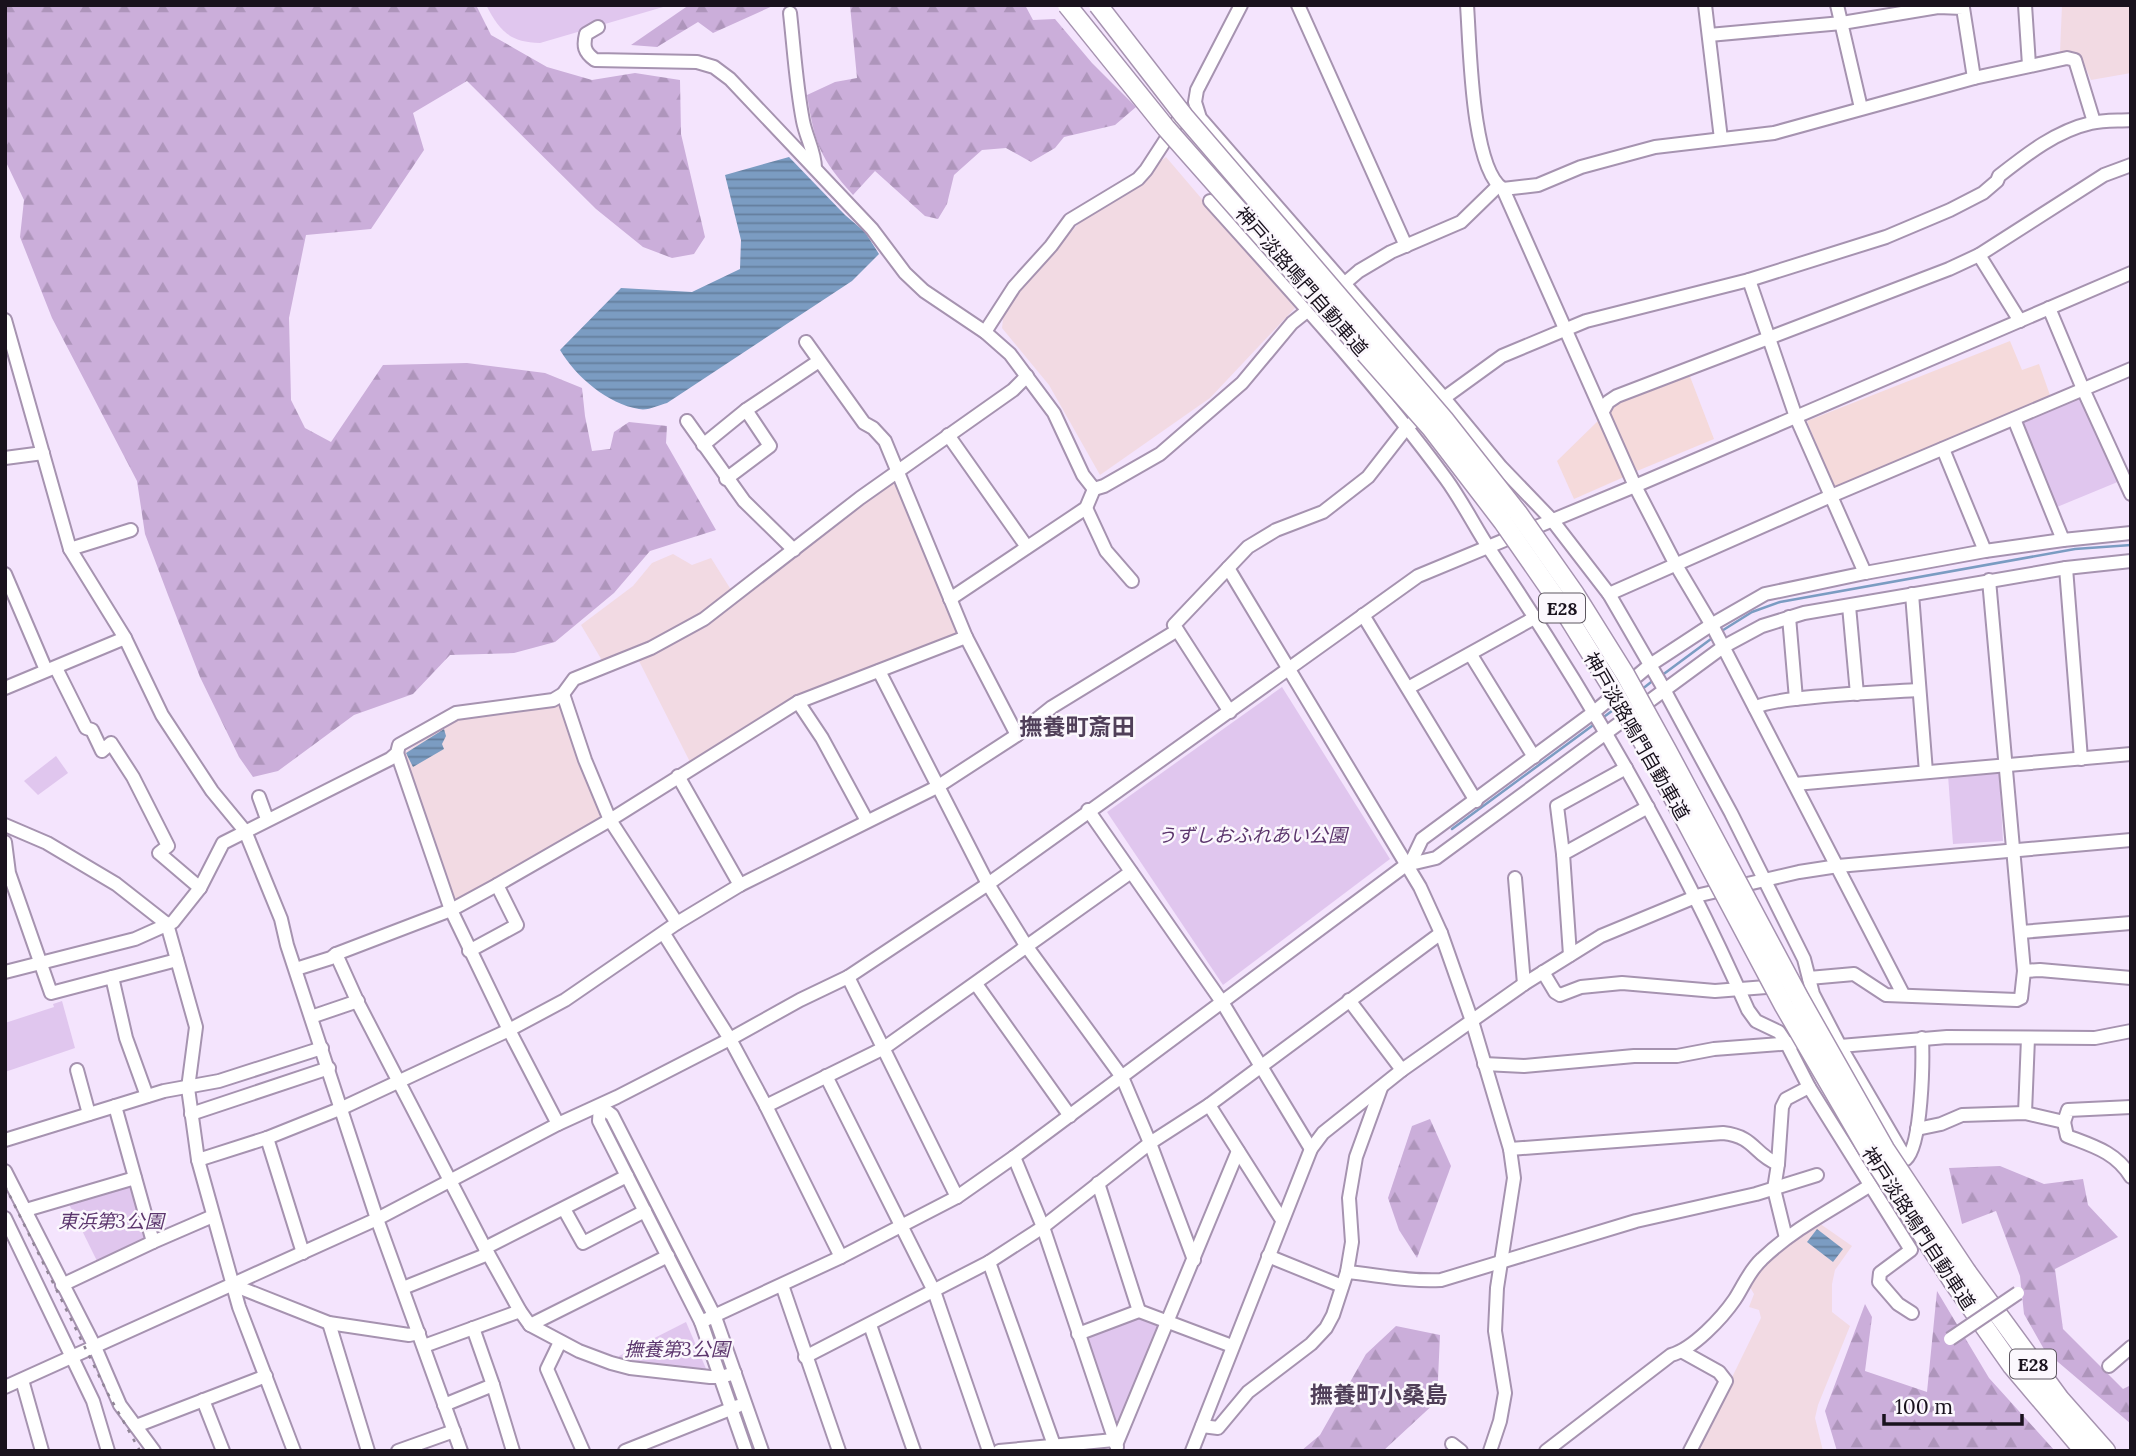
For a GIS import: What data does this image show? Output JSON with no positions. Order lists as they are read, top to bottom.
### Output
{
  "streets": {
    "highway": ["神戸淡路鳴門自動車道", "E28"]
  },
  "districts": ["撫養町斎田", "撫養町小桑島"],
  "parks": ["うずしおふれあい公園", "東浜第3公園", "撫養第3公園"],
  "scale_bar": "100 m"
}
